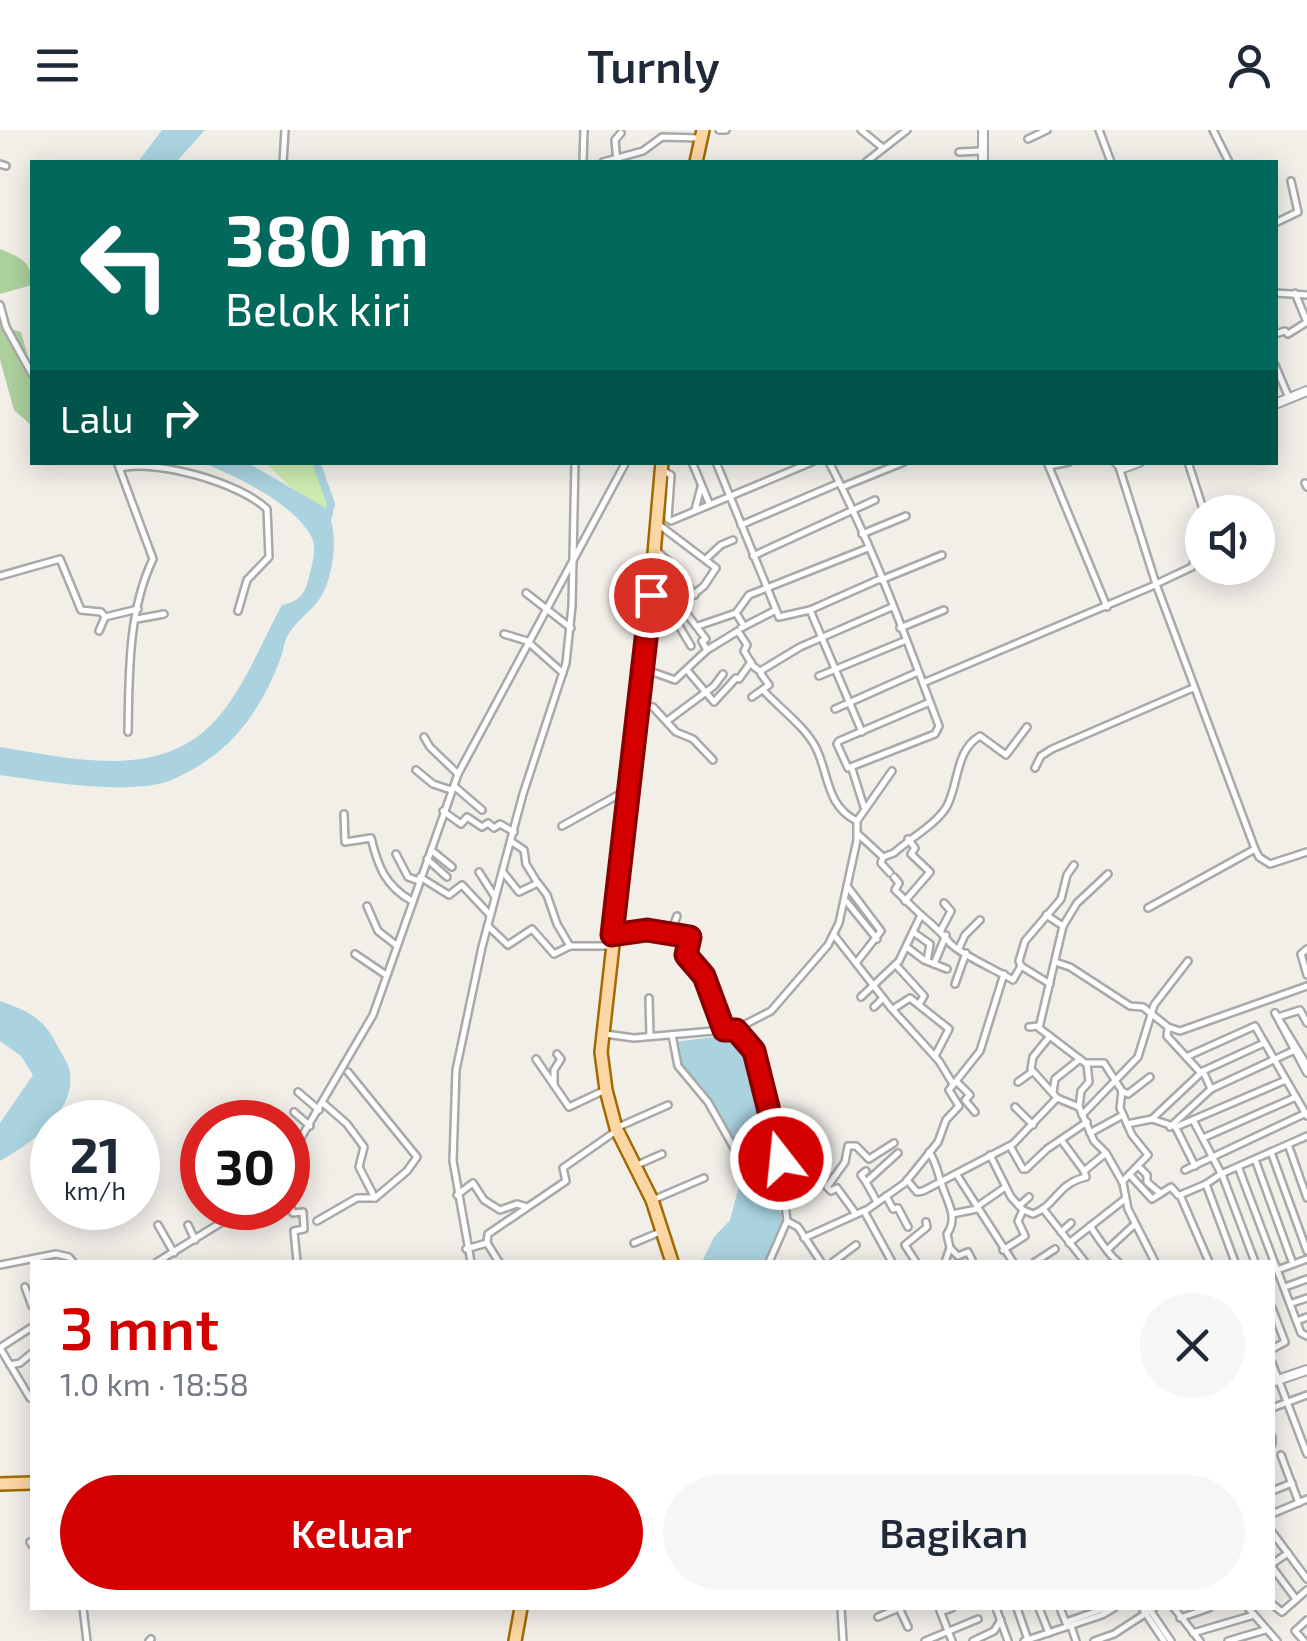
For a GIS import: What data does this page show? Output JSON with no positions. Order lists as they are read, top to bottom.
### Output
{
  "page": {
    "header": "Turnly",
    "turn": ["380 m", "Belok kiri"],
    "then": "Lalu",
    "speed": "21 km/h",
    "limit": "30",
    "heading": ["3 mnt", "1.0 km · 18:58"],
    "buttons": ["Keluar", "Bagikan"]
  }
}
